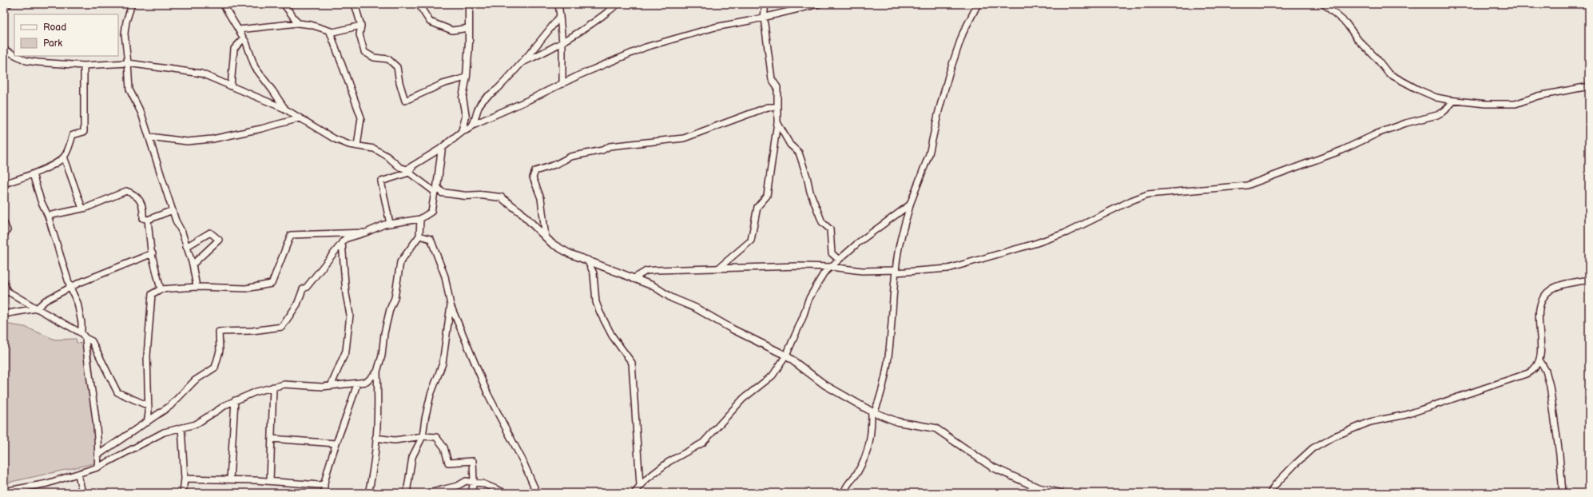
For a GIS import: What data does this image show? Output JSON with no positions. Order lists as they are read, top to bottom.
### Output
{
  "legend": ["Road", "Park"]
}
